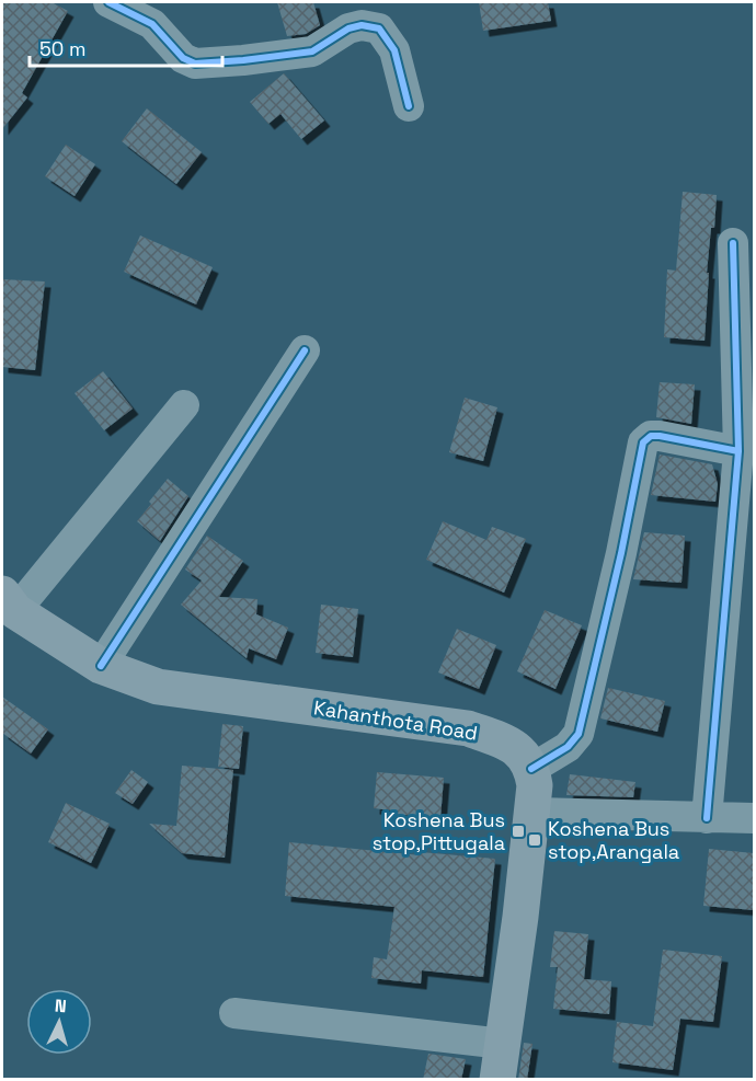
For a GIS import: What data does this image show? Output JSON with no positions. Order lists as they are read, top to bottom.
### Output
{
  "streets": {
    "main road": ["Kahanthota Road"]
  },
  "places": {
    "transit": ["Koshena Bus stop,Pittugala", "Koshena Bus stop,Arangala"]
  },
  "scale_bar": "50 m",
  "north": "top"
}
